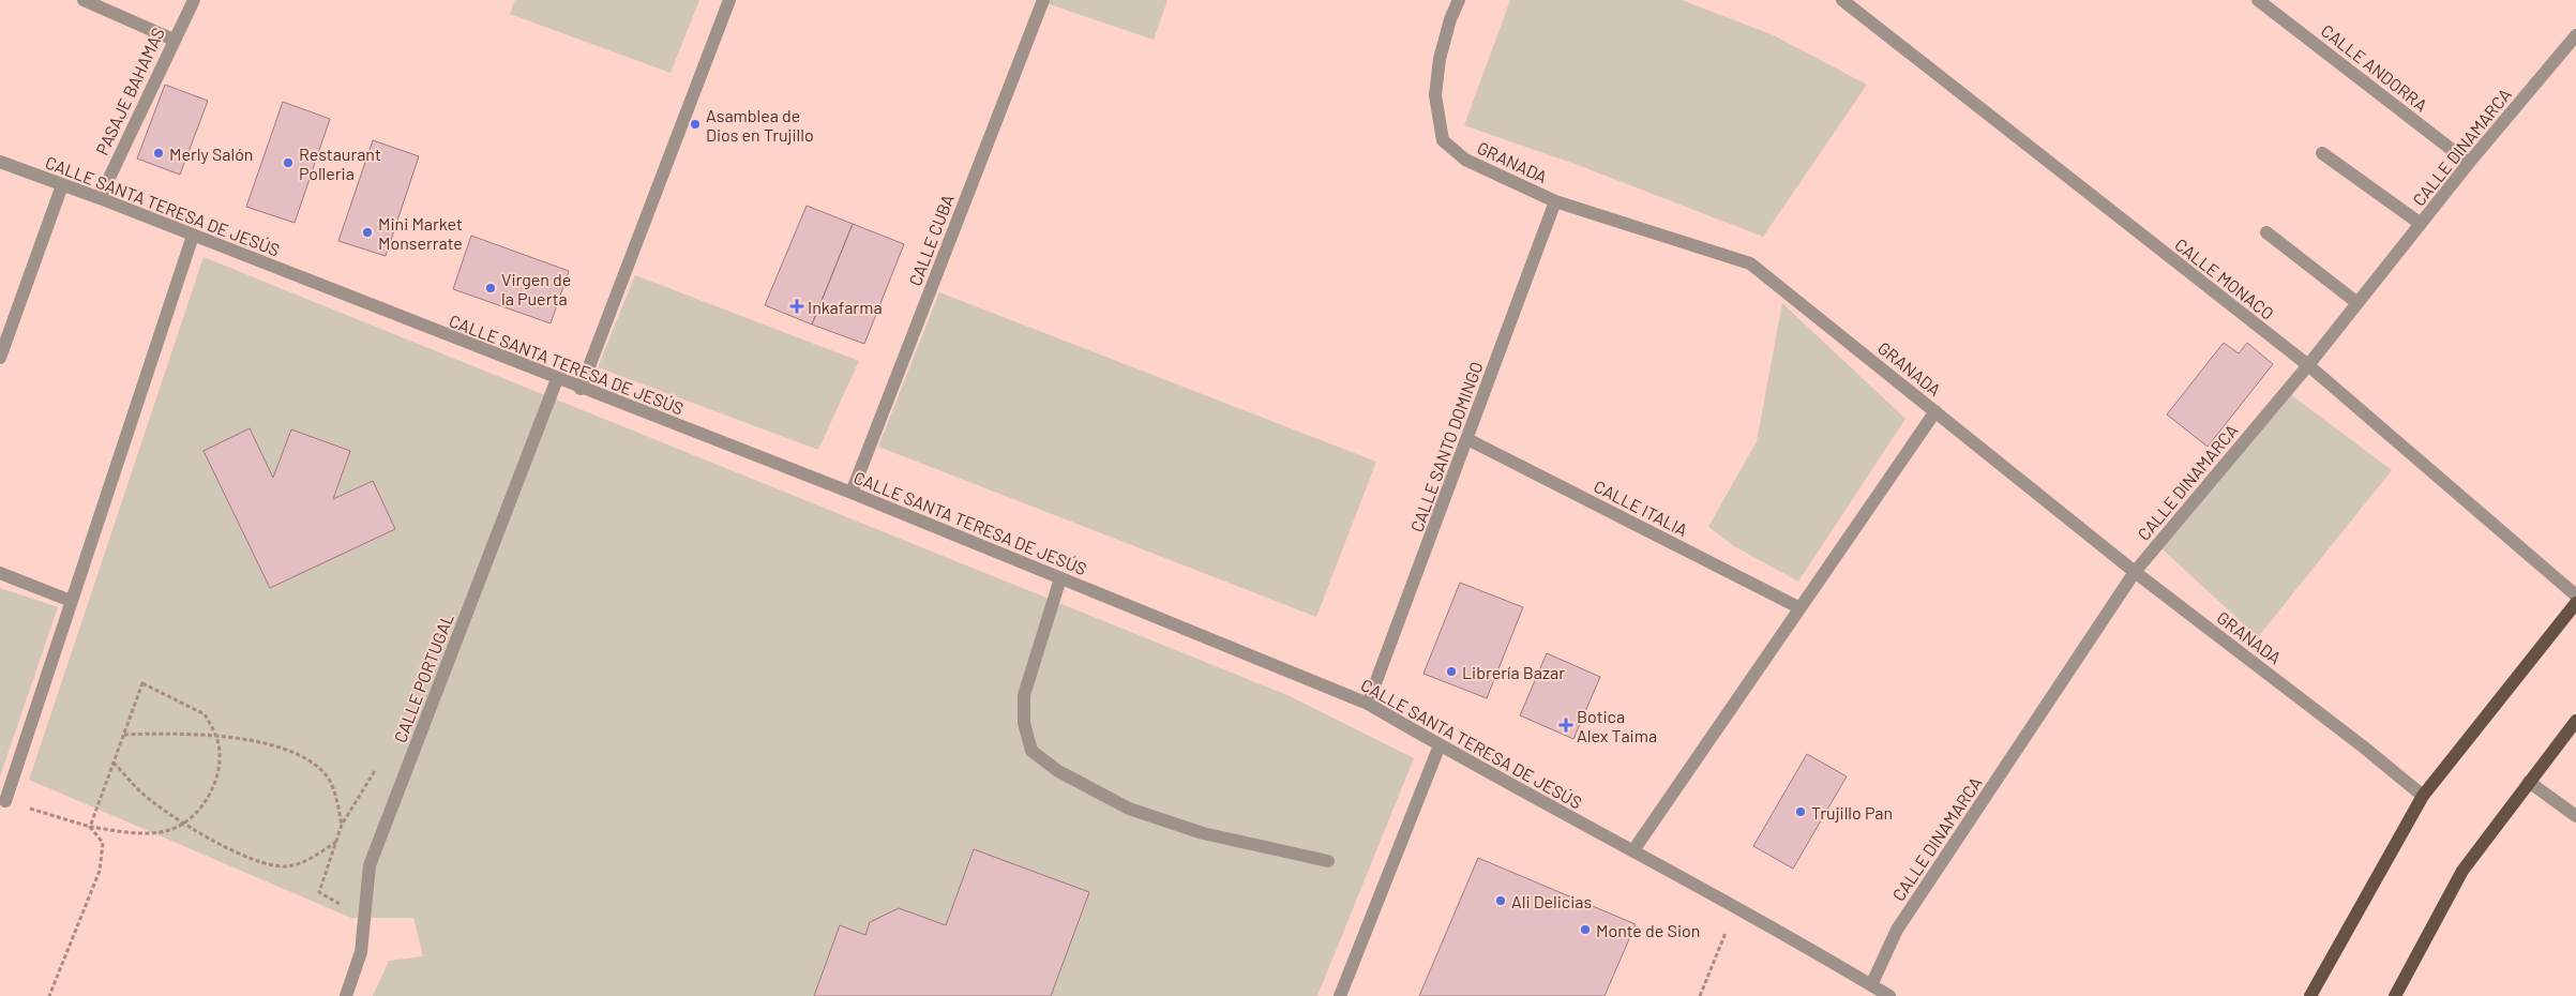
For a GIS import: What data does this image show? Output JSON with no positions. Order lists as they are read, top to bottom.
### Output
{
  "streets": {
    "street": [
      "CALLE ANDORRA",
      "PASAJE BAHAMAS",
      "CALLE DINAMARCA",
      "GRANADA",
      "CALLE SANTA TERESA DE JESÚS",
      "CALLE CUBA",
      "CALLE MONACO",
      "CALLE SANTO DOMINGO",
      "CALLE ITALIA",
      "CALLE PORTUGAL"
    ]
  },
  "crossings": [
    ["CALLE ANDORRA", "CALLE DINAMARCA"],
    ["PASAJE BAHAMAS", "CALLE SANTA TERESA DE JESÚS"],
    ["CALLE DINAMARCA", "GRANADA"],
    ["CALLE DINAMARCA", "CALLE SANTA TERESA DE JESÚS"],
    ["CALLE DINAMARCA", "CALLE MONACO"],
    ["GRANADA", "CALLE SANTO DOMINGO"],
    ["CALLE SANTA TERESA DE JESÚS", "CALLE CUBA"],
    ["CALLE SANTA TERESA DE JESÚS", "CALLE SANTO DOMINGO"],
    ["CALLE SANTA TERESA DE JESÚS", "CALLE PORTUGAL"],
    ["CALLE SANTO DOMINGO", "CALLE ITALIA"]
  ],
  "places": {
    "other": [
      "Asamblea de Dios en Trujillo",
      "Merly Salón",
      "Restaurant Polleria",
      "Mini Market Monserrate",
      "Virgen de la Puerta",
      "Librería Bazar",
      "Trujillo Pan",
      "Ali Delicias",
      "Monte de Sion"
    ],
    "health": ["Inkafarma", "Botica Alex Taima"]
  }
}
